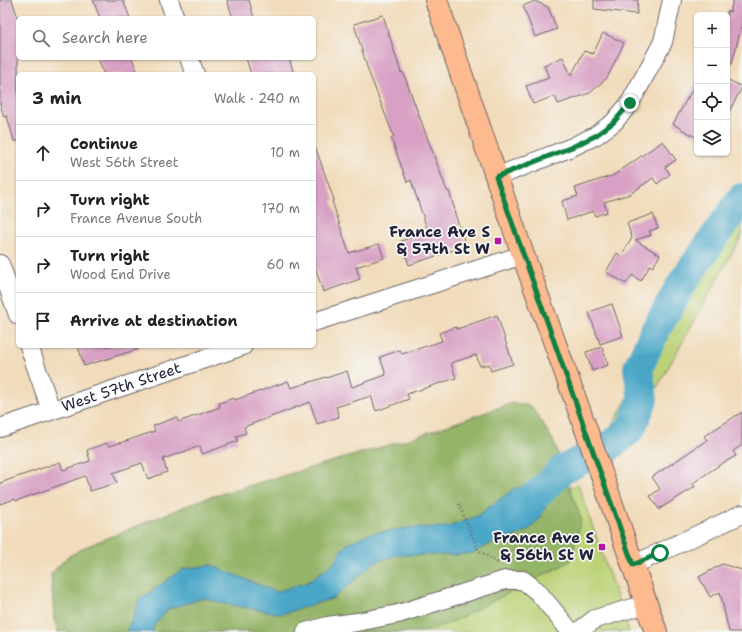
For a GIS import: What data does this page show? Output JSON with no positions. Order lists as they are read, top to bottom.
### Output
{
  "streets": {
    "street": ["West 57th Street"]
  },
  "places": {
    "transit": ["France Ave S & 57th St W", "France Ave S & 56th St W"]
  },
  "page": {
    "map_buttons": ["+", "−"],
    "search": "Search here",
    "heading": ["3 min", "Walk · 240 m"],
    "list": [
      ["Continue", "West 56th Street", "10 m"],
      ["Turn right", "France Avenue South", "170 m"],
      ["Turn right", "Wood End Drive", "60 m"],
      "Arrive at destination"
    ]
  }
}
